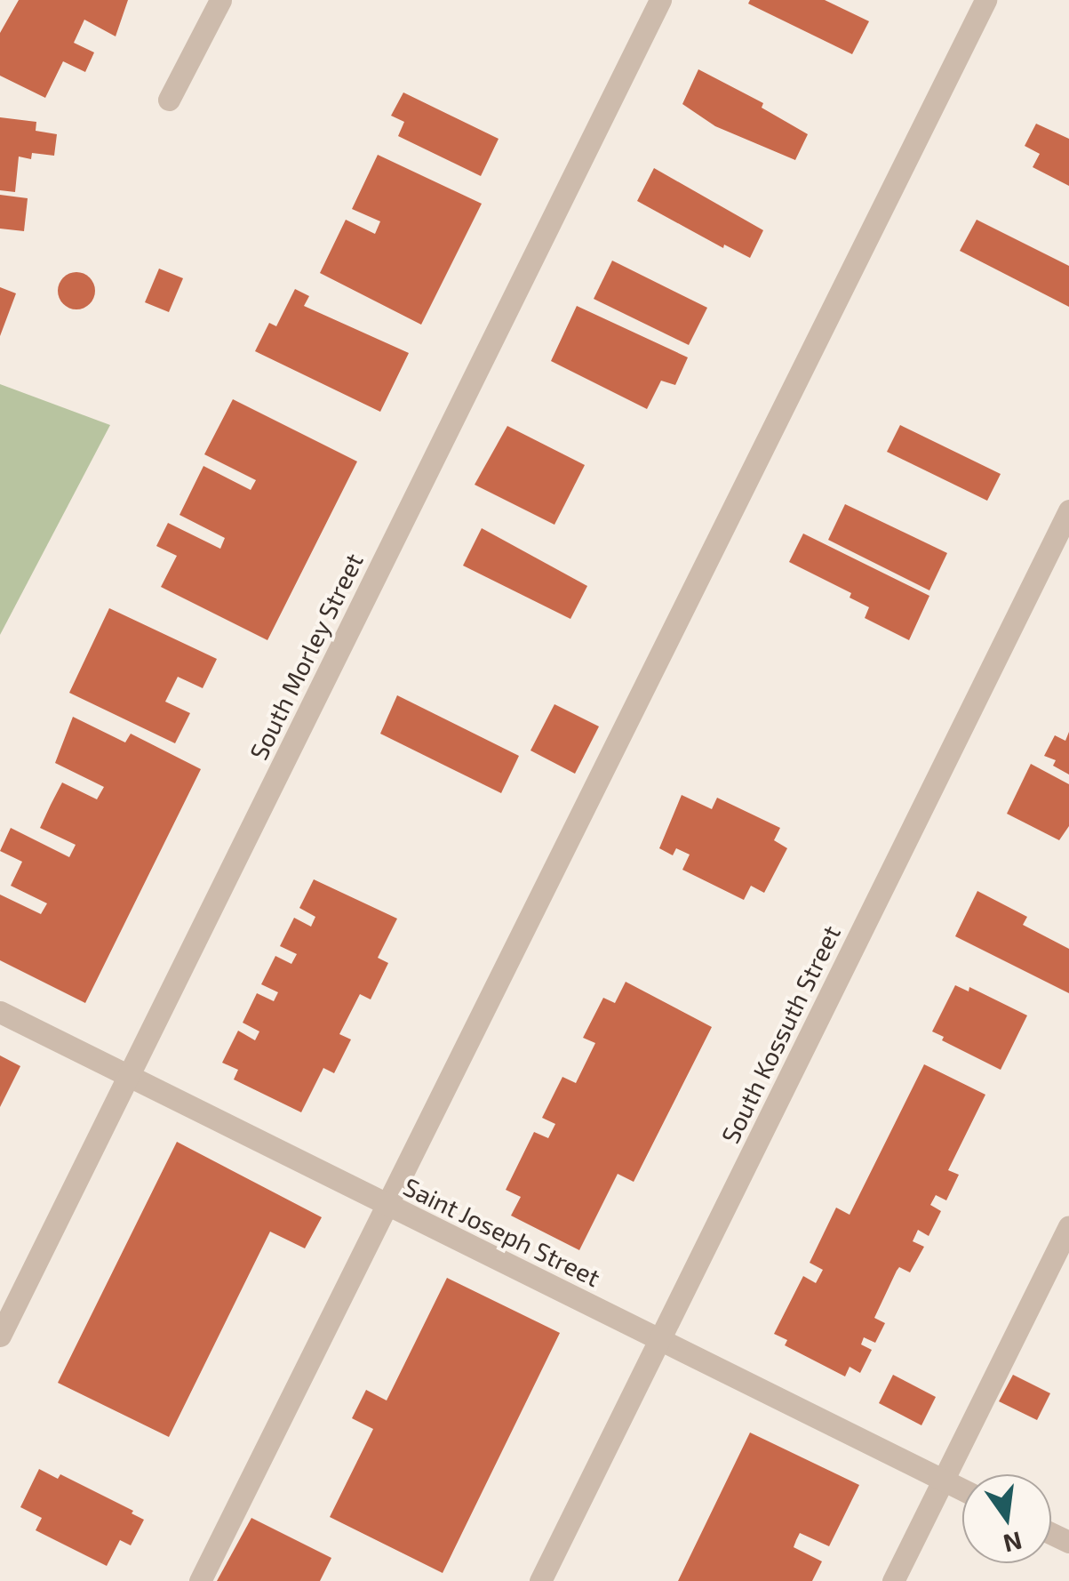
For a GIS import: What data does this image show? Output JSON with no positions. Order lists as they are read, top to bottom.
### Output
{
  "streets": {
    "street": ["South Morley Street", "South Kossuth Street", "Saint Joseph Street"]
  },
  "crossings": [
    ["South Morley Street", "Saint Joseph Street"],
    ["South Kossuth Street", "Saint Joseph Street"]
  ],
  "north": "bottom"
}
